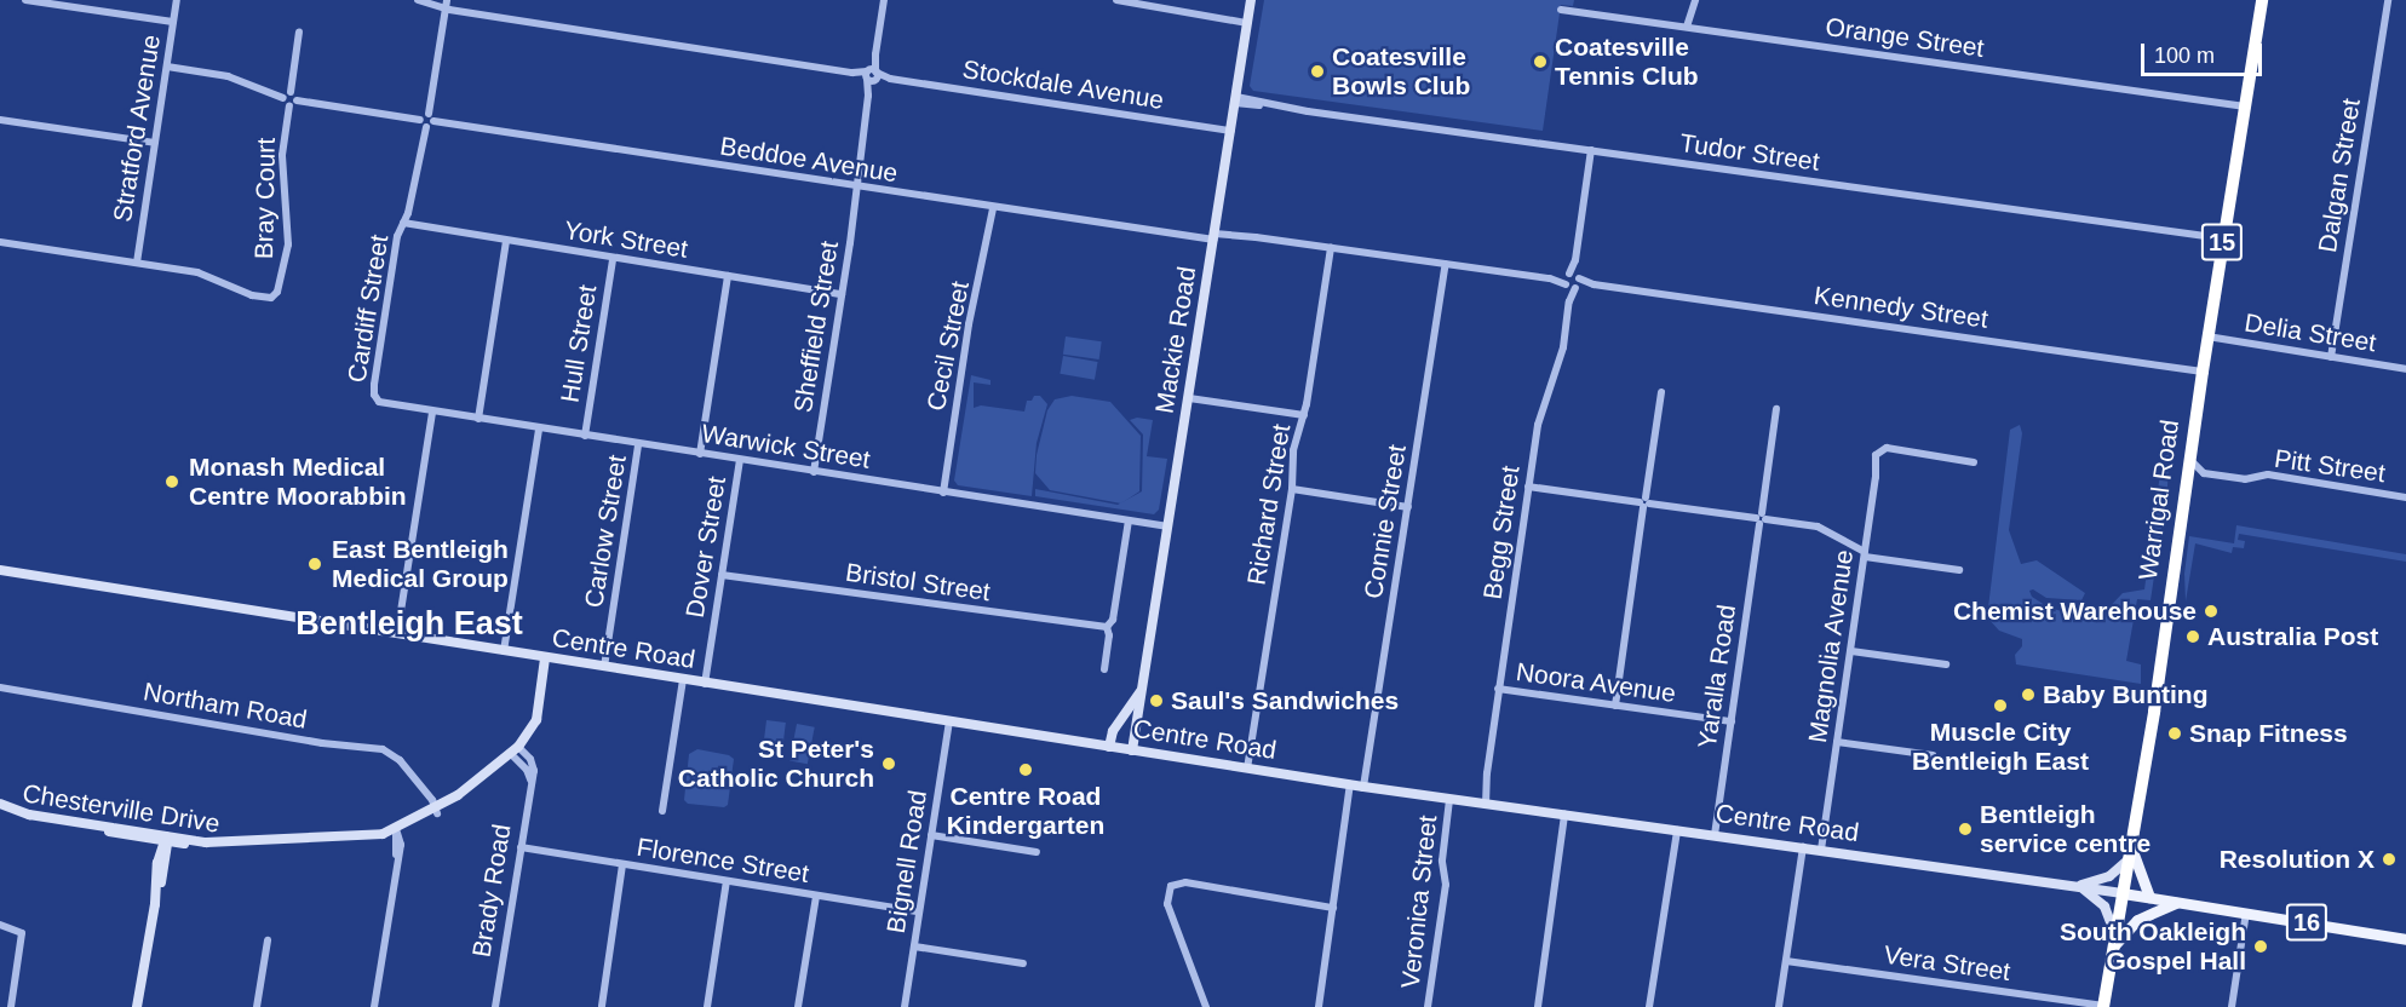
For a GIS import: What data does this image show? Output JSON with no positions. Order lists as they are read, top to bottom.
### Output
{
  "streets": {
    "highway": ["15", "Warrigal Road"],
    "main road": [
      "Mackie Road",
      "Centre Road",
      "Chesterville Drive",
      "16"
    ],
    "street": [
      "Orange Street",
      "Stockdale Avenue",
      "Stratford Avenue",
      "Tudor Street",
      "Beddoe Avenue",
      "Dalgan Street",
      "Bray Court",
      "York Street",
      "Kennedy Street",
      "Cardiff Street",
      "Sheffield Street",
      "Delia Street",
      "Hull Street",
      "Cecil Street",
      "Warwick Street",
      "Pitt Street",
      "Richard Street",
      "Connie Street",
      "Carlow Street",
      "Begg Street",
      "Dover Street",
      "Bristol Street",
      "Magnolia Avenue",
      "Yaralla Road",
      "Noora Avenue",
      "Northam Road",
      "Florence Street",
      "Bignell Road",
      "Brady Road",
      "Veronica Street",
      "Vera Street"
    ]
  },
  "crossings": [
    ["Orange Street", "Warrigal Road"],
    ["Stockdale Avenue", "Sheffield Street"],
    ["Stockdale Avenue", "Mackie Road"],
    ["Stratford Avenue", "Bray Court"],
    ["Tudor Street", "Mackie Road"],
    ["Tudor Street", "Warrigal Road"],
    ["Tudor Street", "Begg Street"],
    ["Beddoe Avenue", "Kennedy Street"],
    ["Beddoe Avenue", "Cardiff Street"],
    ["Beddoe Avenue", "Sheffield Street"],
    ["Beddoe Avenue", "Mackie Road"],
    ["Beddoe Avenue", "Cecil Street"],
    ["Dalgan Street", "Delia Street"],
    ["York Street", "Cardiff Street"],
    ["York Street", "Sheffield Street"],
    ["York Street", "Hull Street"],
    ["Kennedy Street", "Mackie Road"],
    ["Kennedy Street", "Warrigal Road"],
    ["Kennedy Street", "Richard Street"],
    ["Kennedy Street", "Connie Street"],
    ["Kennedy Street", "Begg Street"],
    ["Cardiff Street", "Warwick Street"],
    ["Sheffield Street", "Warwick Street"],
    ["Delia Street", "Warrigal Road"],
    ["Mackie Road", "Warwick Street"],
    ["Mackie Road", "Centre Road"],
    ["Hull Street", "Warwick Street"],
    ["Cecil Street", "Warwick Street"],
    ["Warwick Street", "Carlow Street"],
    ["Warwick Street", "Dover Street"],
    ["Warrigal Road", "Centre Road"],
    ["Warrigal Road", "Vera Street"],
    ["Richard Street", "Centre Road"],
    ["Connie Street", "Centre Road"],
    ["Carlow Street", "Centre Road"],
    ["Begg Street", "Centre Road"],
    ["Begg Street", "Noora Avenue"],
    ["Dover Street", "Bristol Street"],
    ["Dover Street", "Centre Road"],
    ["Magnolia Avenue", "Centre Road"],
    ["Centre Road", "Yaralla Road"],
    ["Centre Road", "Bignell Road"],
    ["Centre Road", "Veronica Street"],
    ["Yaralla Road", "Noora Avenue"],
    ["Northam Road", "Chesterville Drive"],
    ["Chesterville Drive", "Brady Road"],
    ["Florence Street", "Bignell Road"],
    ["Florence Street", "Brady Road"]
  ],
  "districts": ["Bentleigh East"],
  "places": [
    "Coatesville Tennis Club",
    "Coatesville Bowls Club",
    "Monash Medical Centre Moorabbin",
    "East Bentleigh Medical Group",
    "Chemist Warehouse",
    "Australia Post",
    "Baby Bunting",
    "Saul's Sandwiches",
    "Muscle City Bentleigh East",
    "Snap Fitness",
    "St Peter's Catholic Church",
    "Centre Road Kindergarten",
    "Bentleigh service centre",
    "Resolution X",
    "South Oakleigh Gospel Hall"
  ],
  "scale_bar": "100 m"
}
